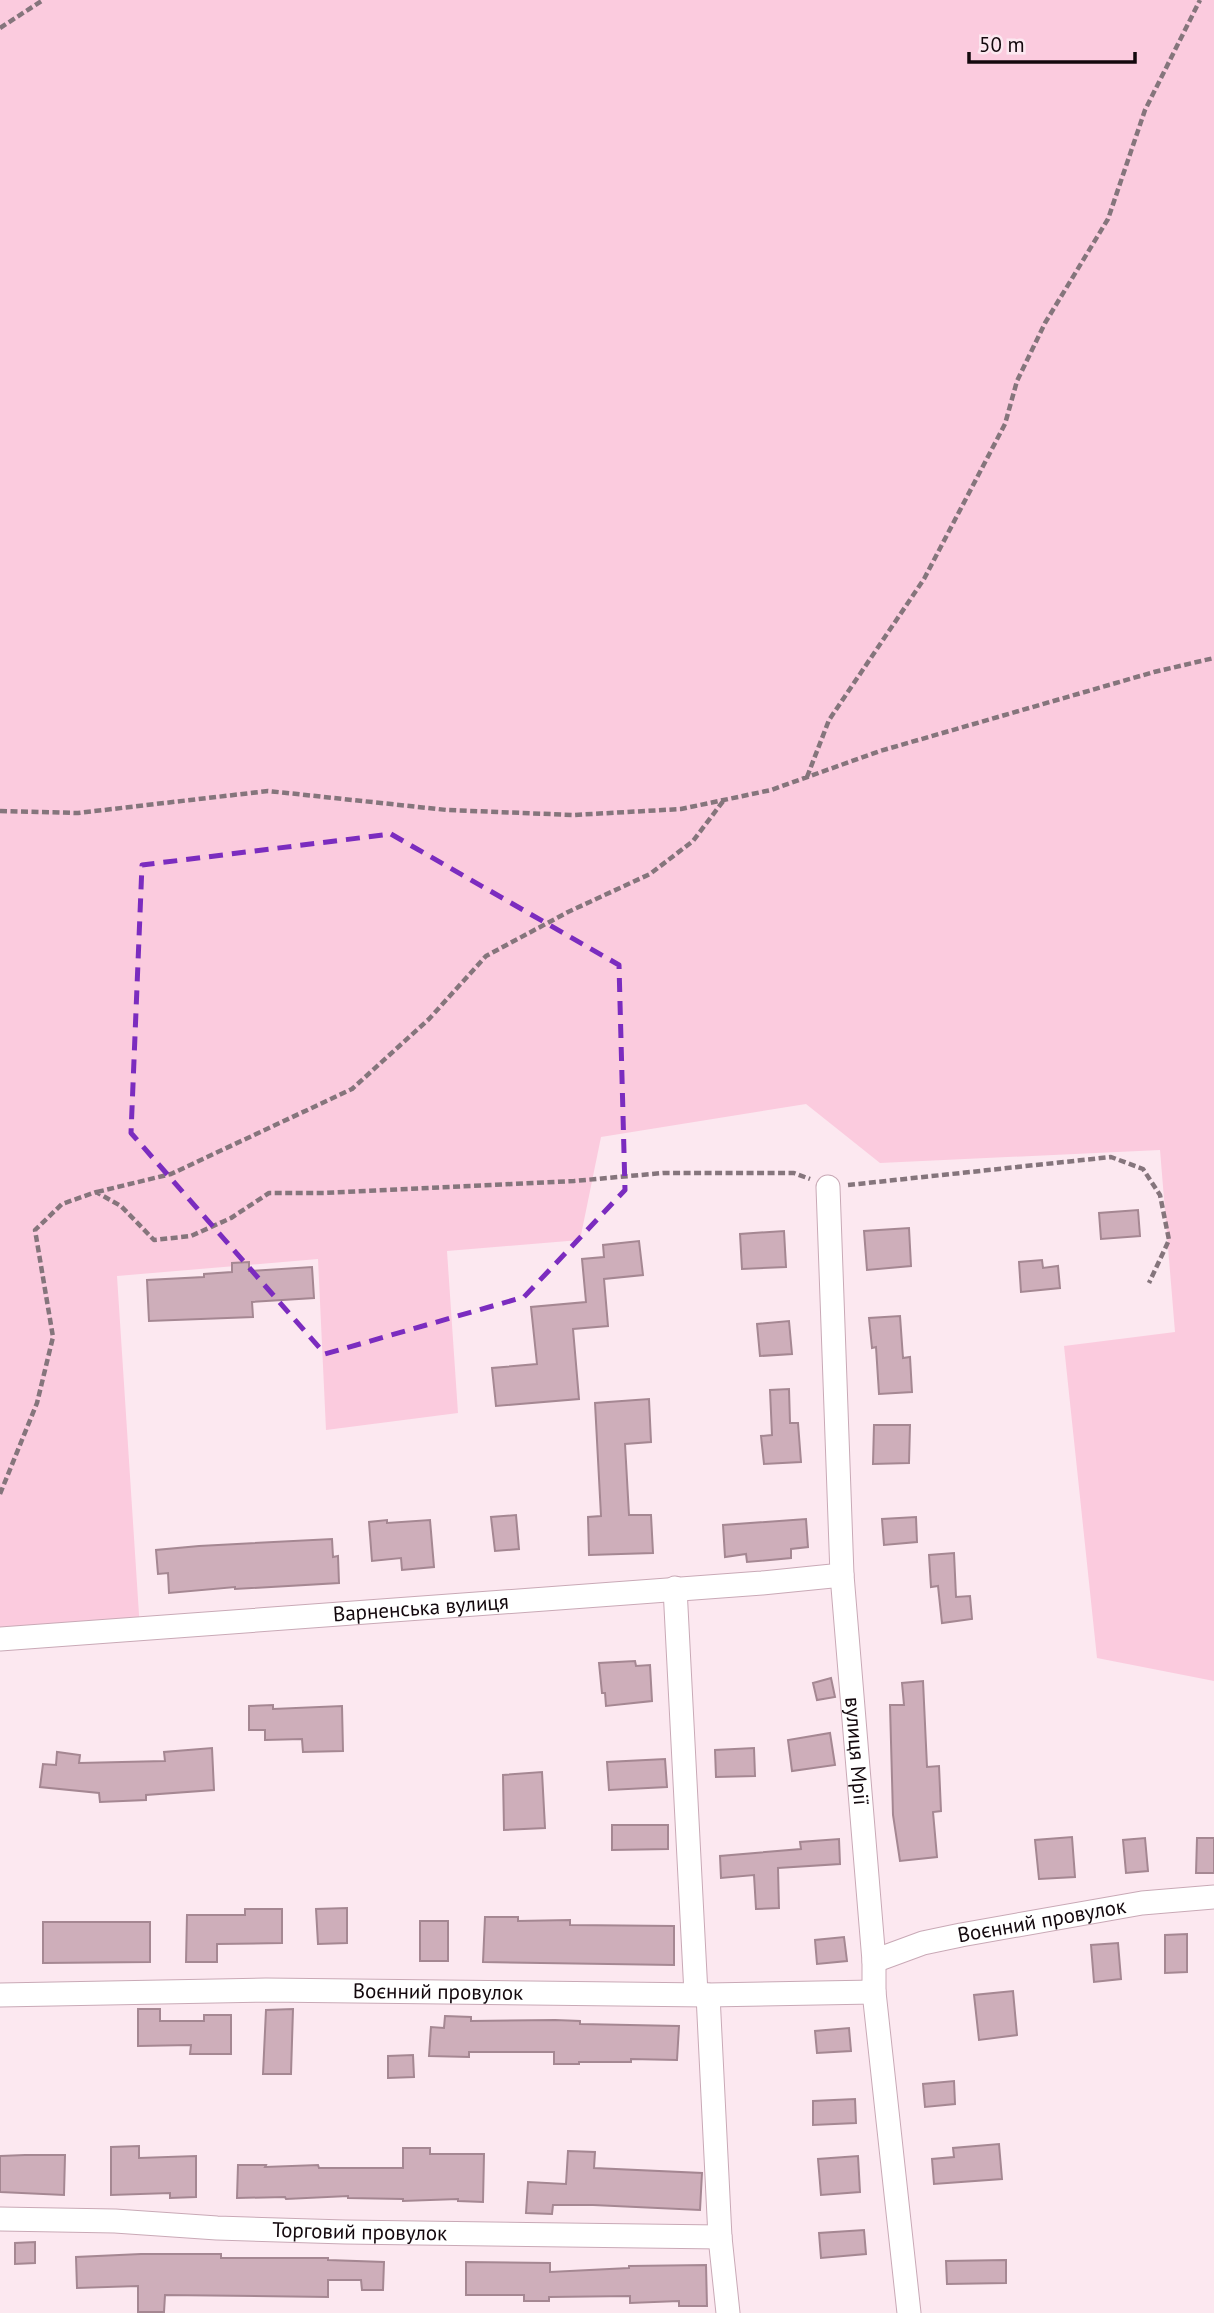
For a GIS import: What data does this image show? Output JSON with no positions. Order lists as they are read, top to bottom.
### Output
{
  "streets": {
    "street": [
      "Варненська вулиця",
      "вулиця Мрії",
      "Воєнний провулок",
      "Торговий провулок"
    ]
  },
  "crossings": [
    ["Варненська вулиця", "вулиця Мрії"],
    ["вулиця Мрії", "Воєнний провулок"]
  ],
  "scale_bar": "50 m"
}
